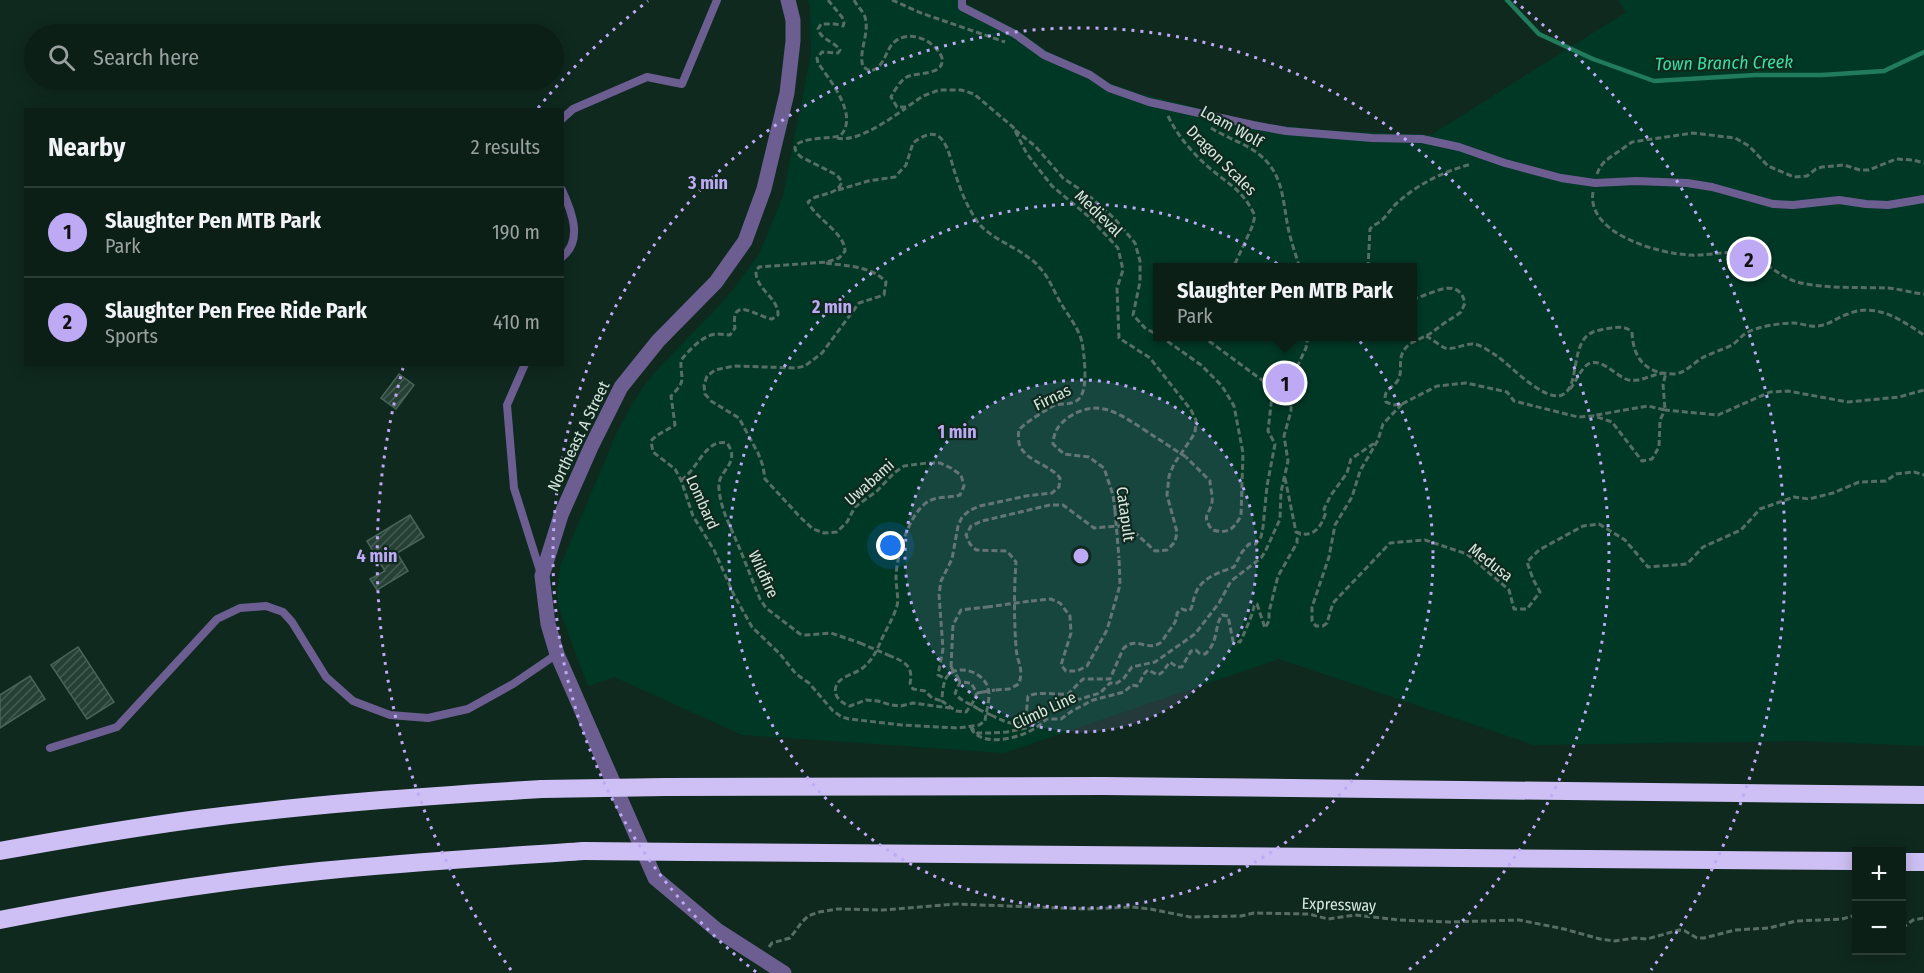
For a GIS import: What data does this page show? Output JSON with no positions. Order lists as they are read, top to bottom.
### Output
{
  "streets": {
    "street": ["Northeast A Street"],
    "path": [
      "Loam Wolf",
      "Dragon Scales",
      "Medieval",
      "Firnas",
      "Uwabami",
      "Lombard",
      "Catapult",
      "Medusa",
      "Wildfire",
      "Climb Line",
      "Expressway"
    ]
  },
  "crossings": [
    ["Medieval", "Catapult"],
    ["Firnas", "Lombard"],
    ["Northeast A Street", "Expressway"],
    ["Uwabami", "Lombard"],
    ["Uwabami", "Wildfire"],
    ["Lombard", "Wildfire"],
    ["Lombard", "Climb Line"]
  ],
  "water": ["Town Branch Creek"],
  "page": {
    "search": "Search here",
    "heading": ["Nearby", "2 results"],
    "list": [
      {
        "mark": "1",
        "name": "Slaughter Pen MTB Park",
        "note": "Park",
        "value": "190 m"
      },
      {
        "mark": "2",
        "name": "Slaughter Pen Free Ride Park",
        "note": "Sports",
        "value": "410 m"
      }
    ],
    "pins": ["2", "1"],
    "popup": ["Slaughter Pen MTB Park", "Park"],
    "map_buttons": ["+", "−"]
  },
  "rings": [
    "3 min",
    "2 min",
    "1 min",
    "4 min"
  ]
}
